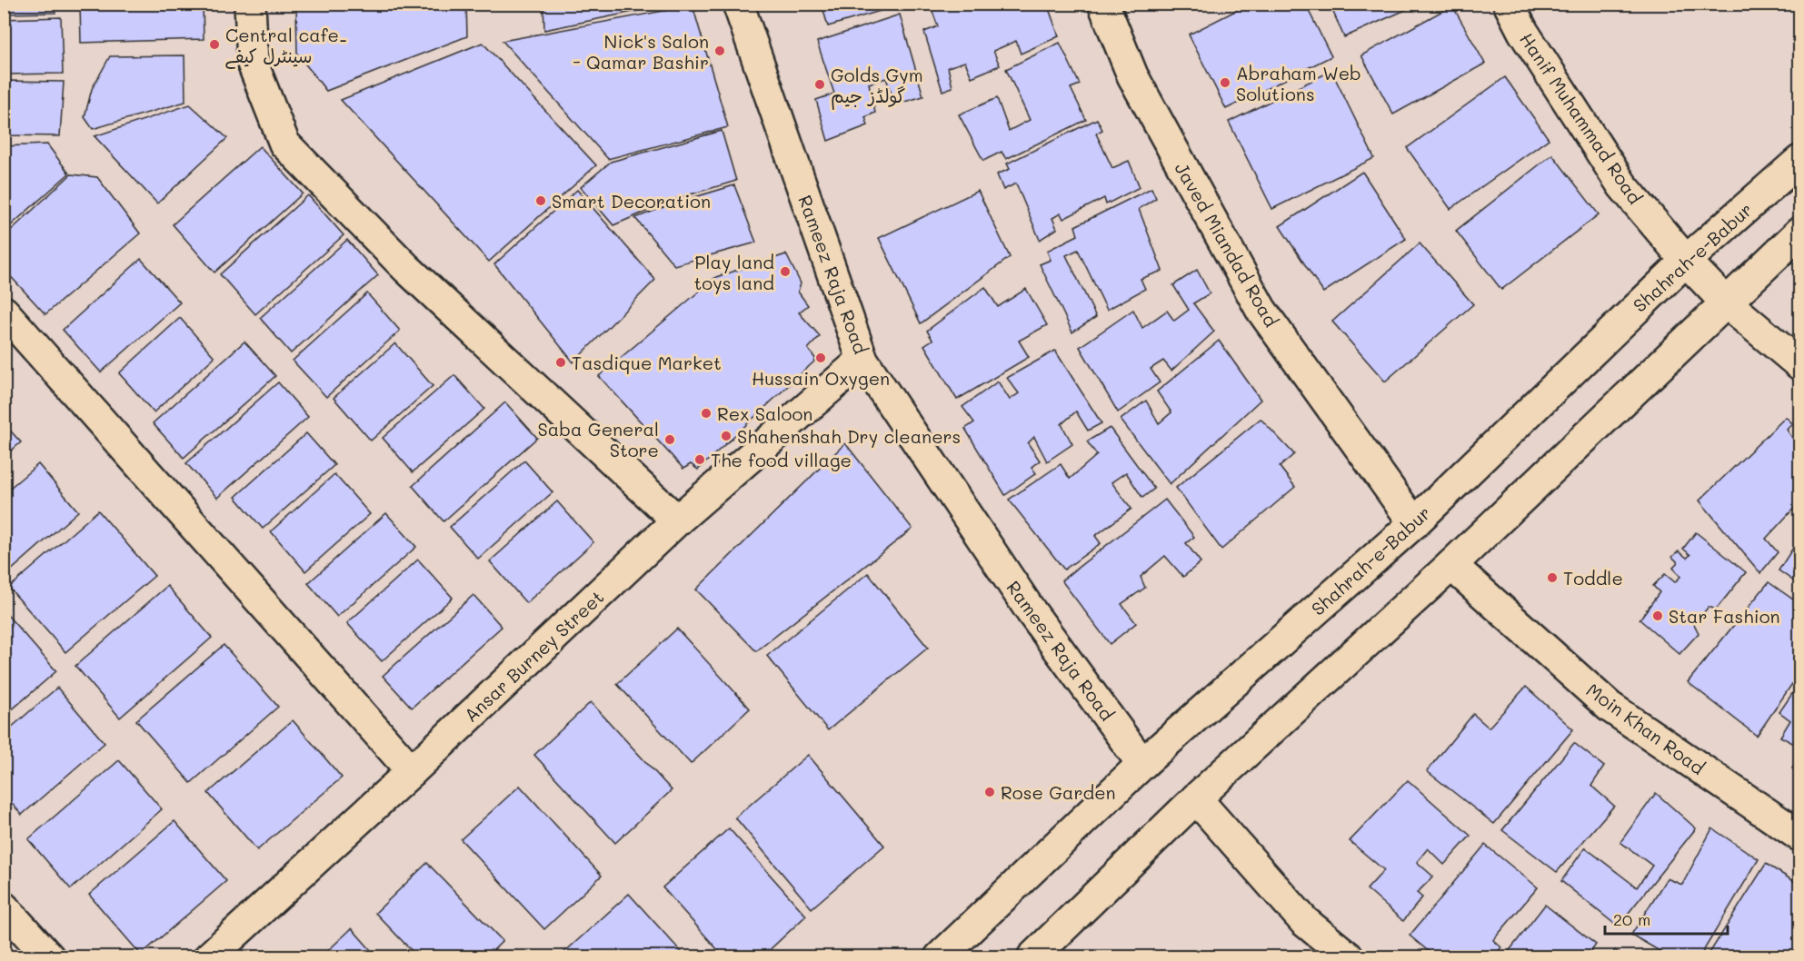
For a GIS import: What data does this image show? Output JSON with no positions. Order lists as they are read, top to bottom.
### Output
{
  "streets": {
    "street": [
      "Hanif Muhammad Road",
      "Javed Miandad Road",
      "Shahrah-e-Babur",
      "Rameez Raja Road",
      "Ansar Burney Street",
      "Moin Khan Road"
    ]
  },
  "crossings": [
    ["Hanif Muhammad Road", "Shahrah-e-Babur"],
    ["Javed Miandad Road", "Shahrah-e-Babur"],
    ["Shahrah-e-Babur", "Rameez Raja Road"],
    ["Rameez Raja Road", "Ansar Burney Street"]
  ],
  "places": [
    "Central cafe۔ سینٹرل کیفے",
    "Nick's Salon - Qamar Bashir",
    "Abraham Web Solutions",
    "Golds Gym گولڈز جیم",
    "Smart Decoration",
    "Play land toys land",
    "Hussain Oxygen",
    "Tasdique Market",
    "Rex Saloon",
    "Shahenshah Dry cleaners",
    "Saba General Store",
    "The food village",
    "Toddle",
    "Star Fashion",
    "Rose Garden"
  ],
  "scale_bar": "20 m"
}
